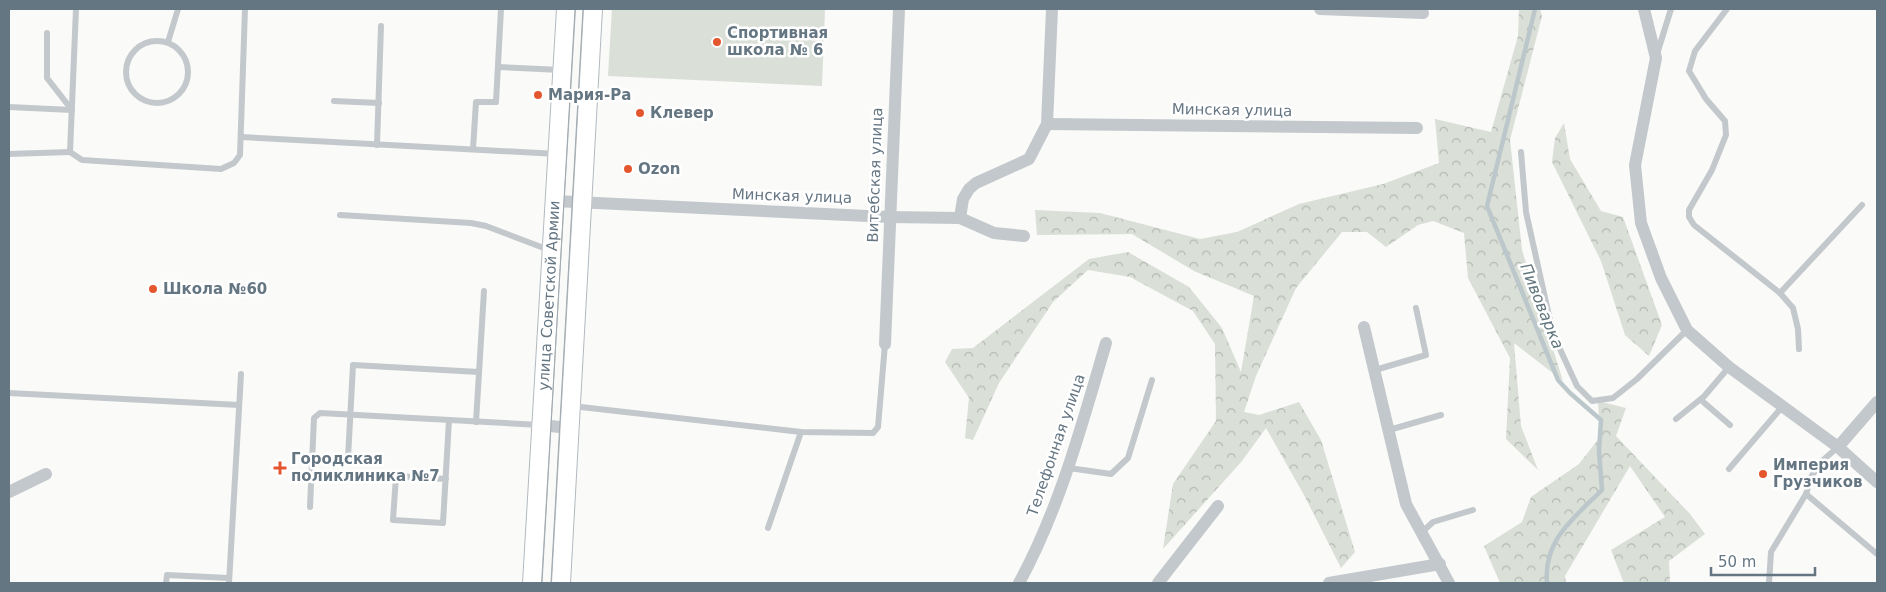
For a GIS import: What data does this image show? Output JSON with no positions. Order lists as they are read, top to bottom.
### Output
{
  "streets": {
    "main road": ["улица Советской Армии"],
    "street": ["Минская улица", "Витебская улица", "Телефонная улица"]
  },
  "crossings": [
    ["Минская улица", "Витебская улица"],
    ["Минская улица", "улица Советской Армии"]
  ],
  "water": ["Пивоварка"],
  "places": {
    "other": [
      "Спортивная школа № 6",
      "Мария-Ра",
      "Клевер",
      "Ozon",
      "Школа №60",
      "Империя Грузчиков"
    ],
    "health": ["Городская поликлиника №7"]
  },
  "scale_bar": "50 m"
}
